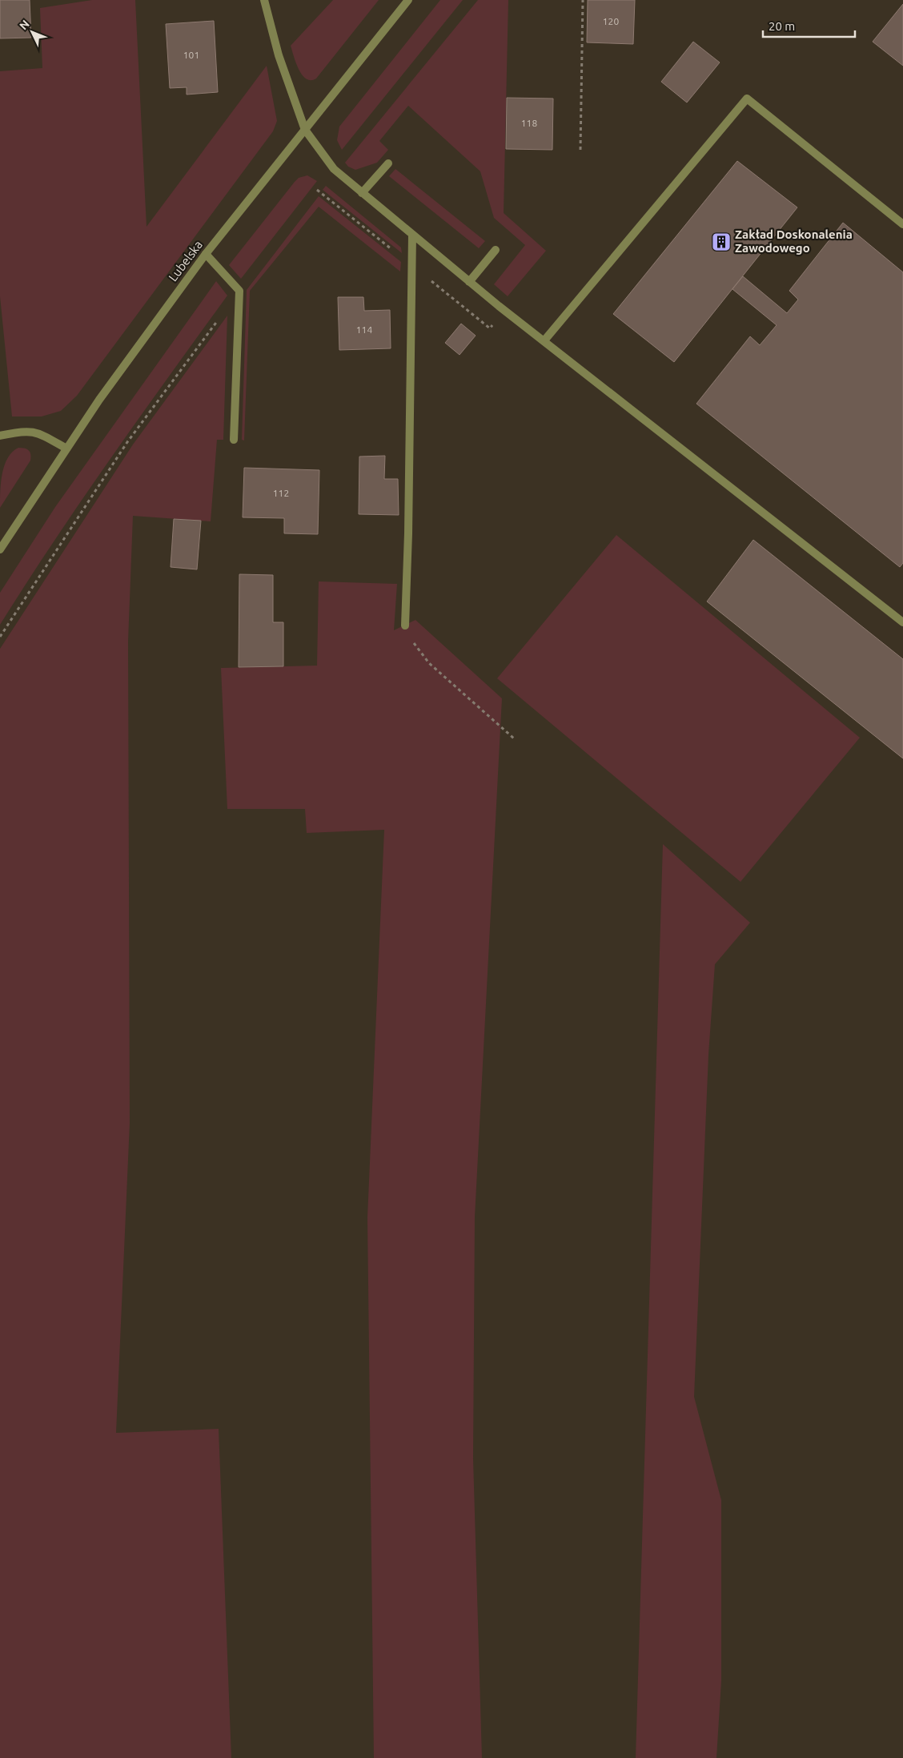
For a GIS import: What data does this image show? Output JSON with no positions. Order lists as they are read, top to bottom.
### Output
{
  "streets": {
    "street": ["Lubelska"]
  },
  "places": {
    "building": ["Zakład Doskonalenia Zawodowego"]
  },
  "house_numbers": [
    "120",
    "101",
    "118",
    "114",
    "112"
  ],
  "scale_bar": "20 m",
  "north": "top left"
}
